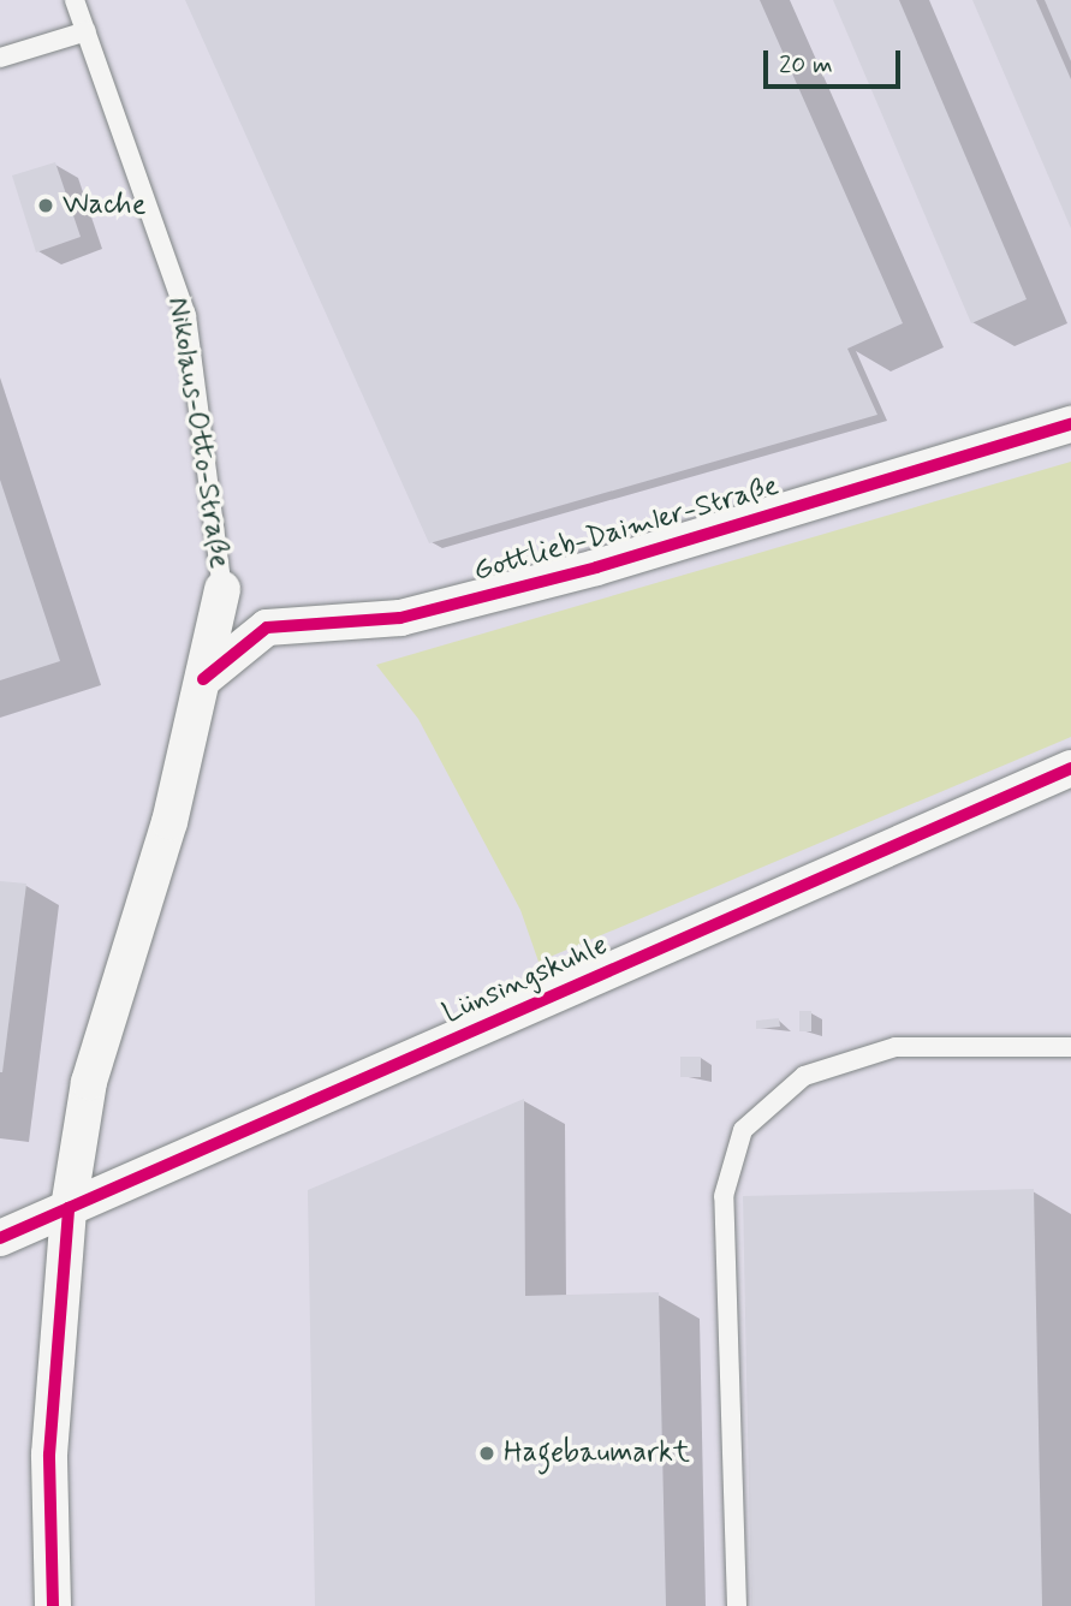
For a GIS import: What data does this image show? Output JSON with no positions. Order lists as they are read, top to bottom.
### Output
{
  "streets": {
    "street": ["Nikolaus-Otto-Straße", "Gottlieb-Daimler-Straße", "Lünsingskuhle"]
  },
  "crossings": [
    ["Nikolaus-Otto-Straße", "Gottlieb-Daimler-Straße"]
  ],
  "places": ["Wache", "Hagebaumarkt"],
  "scale_bar": "20 m"
}
